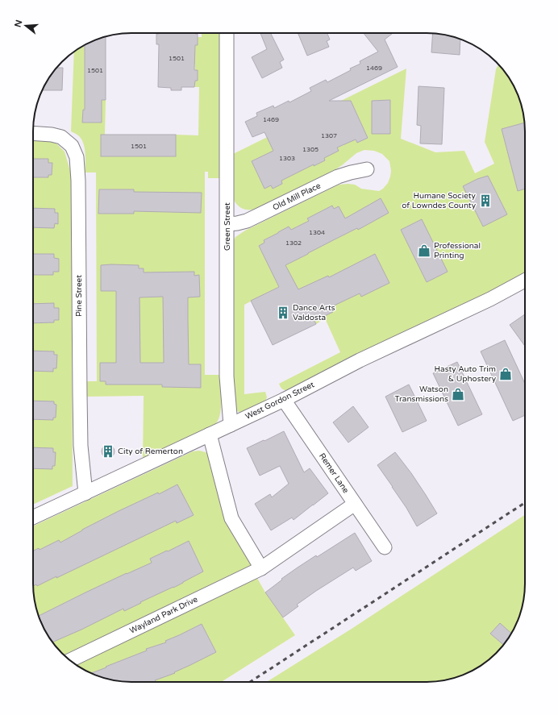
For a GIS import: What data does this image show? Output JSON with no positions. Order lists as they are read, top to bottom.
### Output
{
  "streets": {
    "street": [
      "Old Mill Place",
      "Green Street",
      "Pine Street",
      "West Gordon Street",
      "Remer Lane",
      "Wayland Park Drive"
    ]
  },
  "crossings": [
    ["Old Mill Place", "Green Street"],
    ["Green Street", "West Gordon Street"],
    ["Pine Street", "West Gordon Street"],
    ["West Gordon Street", "Remer Lane"],
    ["Remer Lane", "Wayland Park Drive"]
  ],
  "places": {
    "building": ["Humane Society of Lowndes County", "Dance Arts Valdosta", "City of Remerton"],
    "shop": ["Professional Printing", "Hasty Auto Trim & Uphostery", "Watson Transmissions"]
  },
  "house_numbers": [
    "1501",
    "1469",
    "1501",
    "1469",
    "1307",
    "1501",
    "1305",
    "1303",
    "1304",
    "1302"
  ],
  "north": "left"
}
